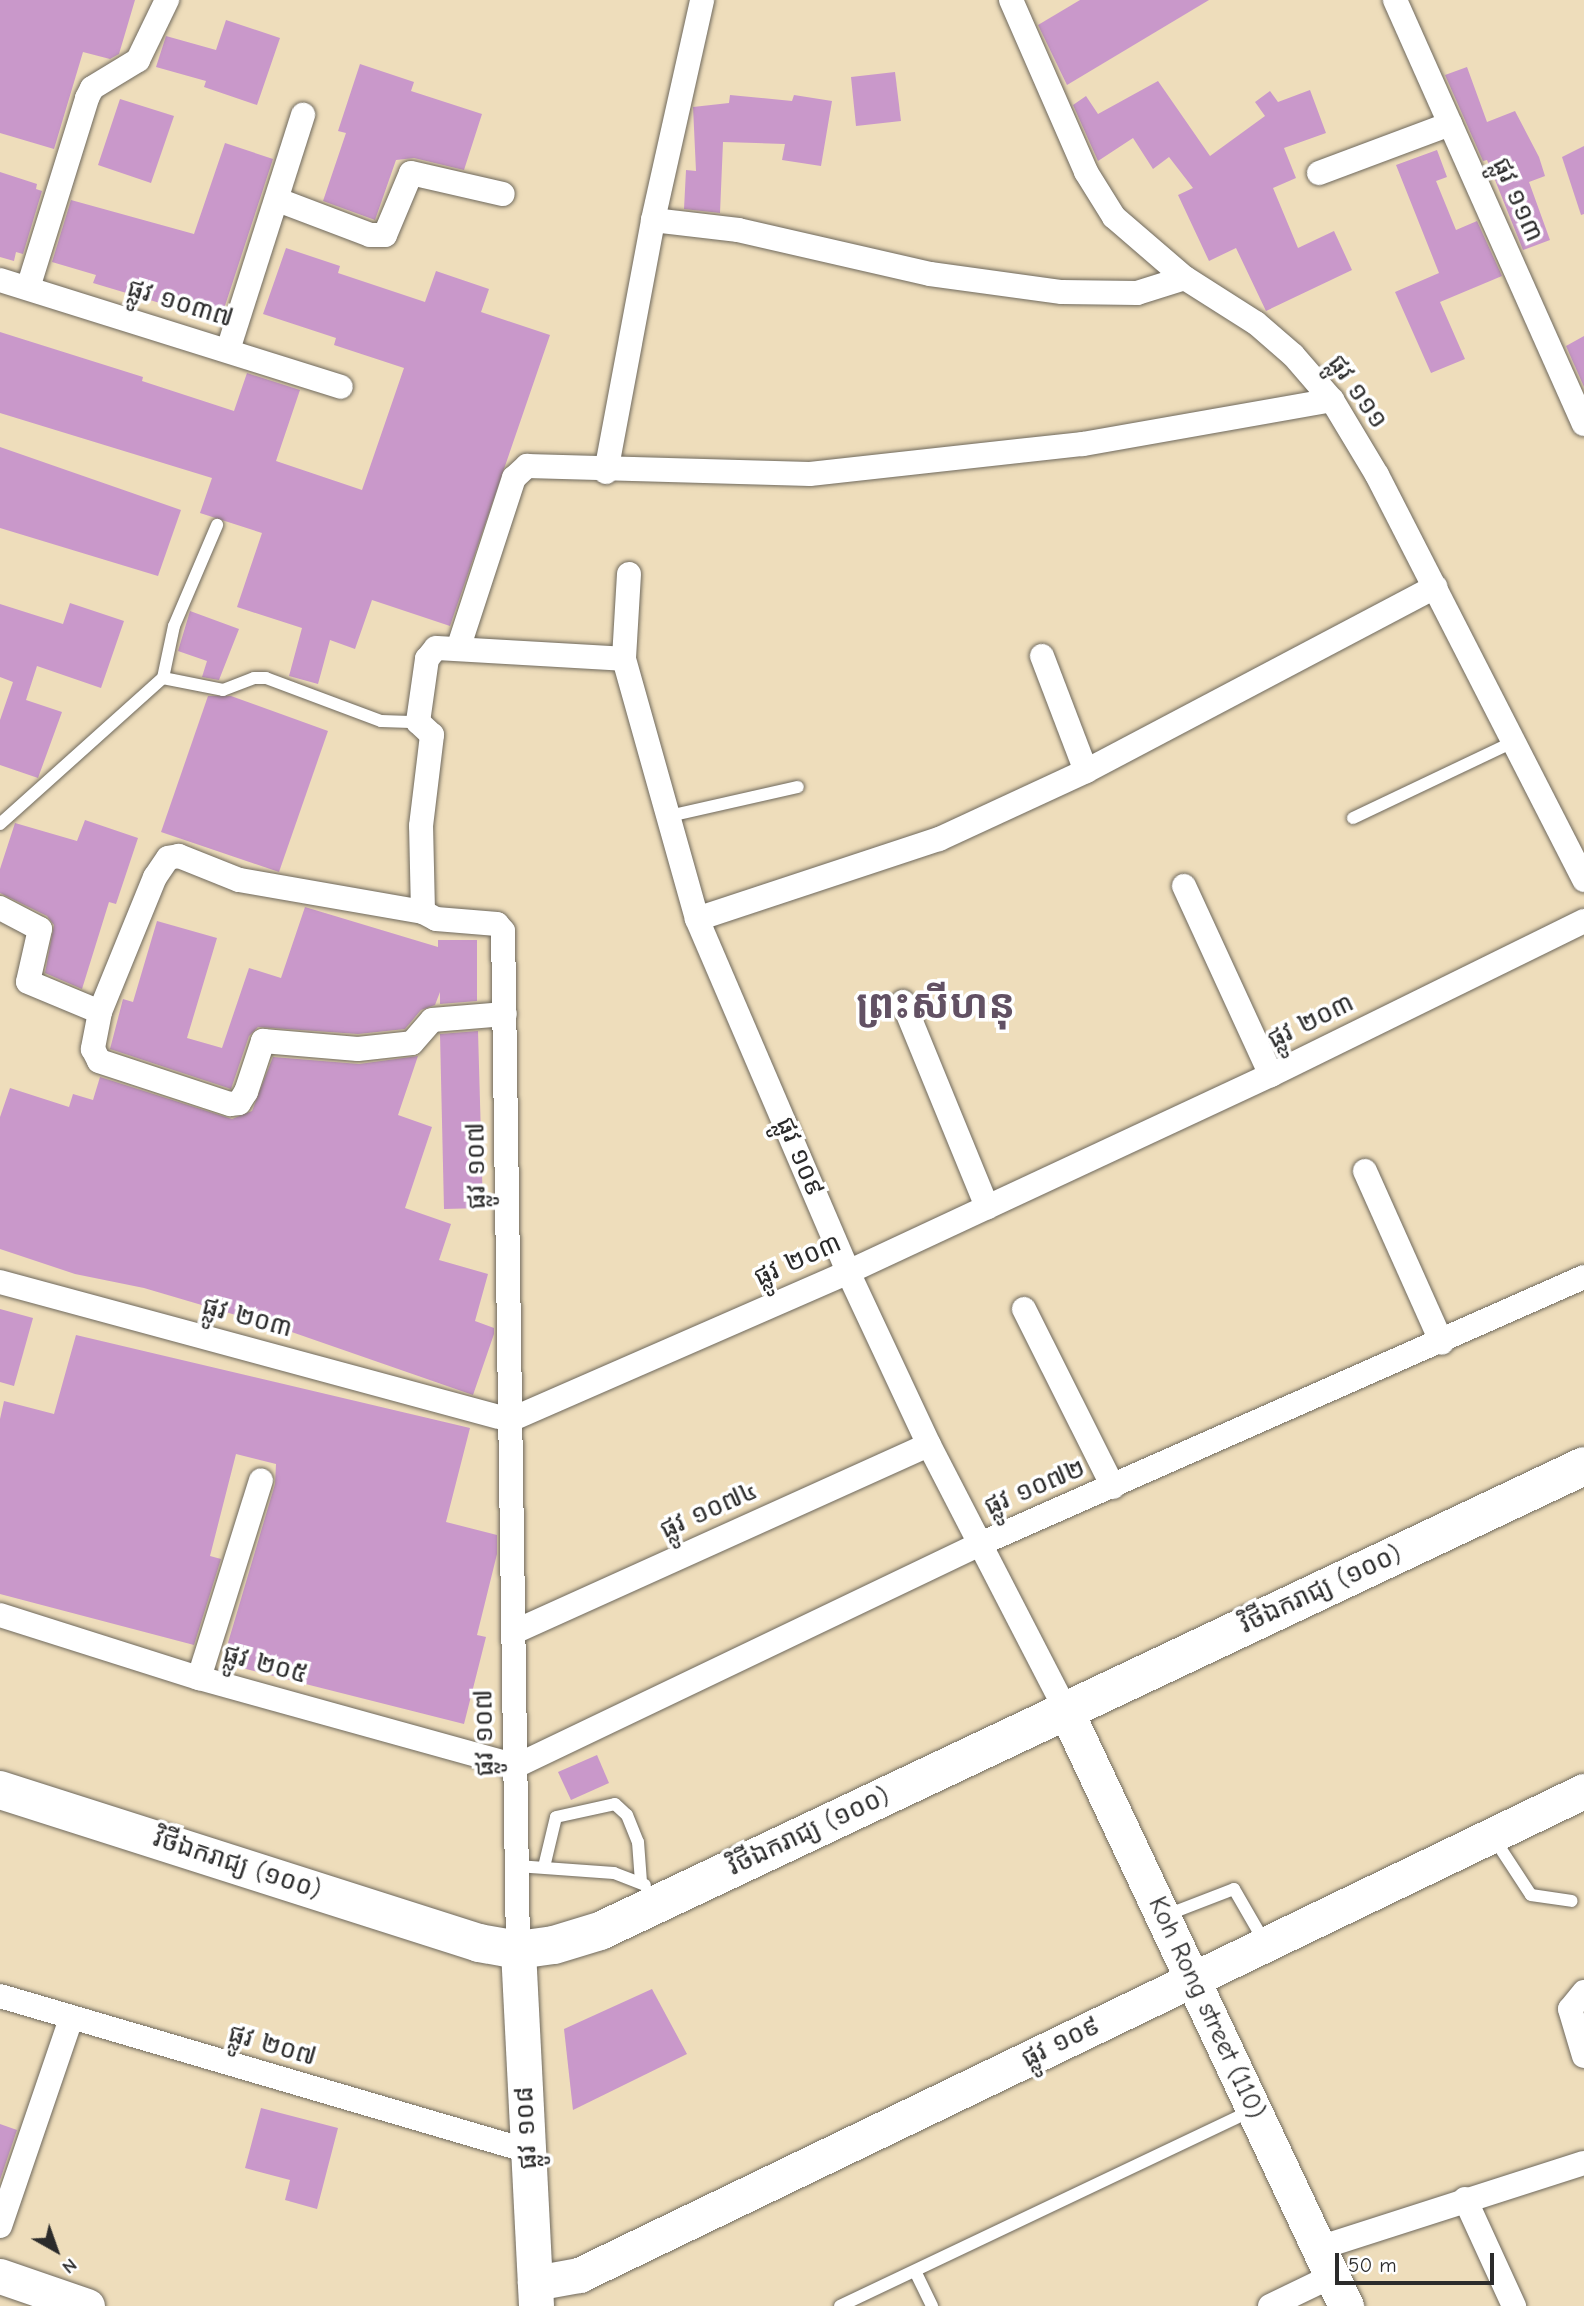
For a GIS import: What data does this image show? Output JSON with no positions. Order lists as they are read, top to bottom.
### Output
{
  "streets": {
    "main road": [
      "ផ្លូវ ១០៩",
      "វិថីឯករាជ្យ (១០០)",
      "Koh Rong street (110)",
      "ផ្លូវ ១០៨"
    ],
    "street": [
      "ផ្លូវ ១១៣",
      "ផ្លូវ ១០៣៧",
      "ផ្លូវ ១១១",
      "ផ្លូវ ២០៣",
      "ផ្លូវ ១០៧",
      "ផ្លូវ ១០៧២",
      "ផ្លូវ ១០៧៤",
      "ផ្លូវ ២០៥",
      "ផ្លូវ ២០៧"
    ]
  },
  "crossings": [
    ["ផ្លូវ ២០៣", "ផ្លូវ ១០៩"],
    ["ផ្លូវ ២០៣", "ផ្លូវ ១០៧"],
    ["ផ្លូវ ១០៩", "ផ្លូវ ១០៧២"],
    ["ផ្លូវ ១០៩", "ផ្លូវ ១០៧៤"],
    ["ផ្លូវ ១០៩", "វិថីឯករាជ្យ (១០០)"],
    ["ផ្លូវ ១០៩", "Koh Rong street (110)"],
    ["ផ្លូវ ១០៩", "ផ្លូវ ១០៨"],
    ["ផ្លូវ ១០៧", "ផ្លូវ ១០៧២"],
    ["ផ្លូវ ១០៧", "ផ្លូវ ១០៧៤"],
    ["ផ្លូវ ១០៧", "វិថីឯករាជ្យ (១០០)"],
    ["ផ្លូវ ១០៧", "ផ្លូវ ២០៥"],
    ["ផ្លូវ ១០៧", "ផ្លូវ ១០៨"],
    ["ផ្លូវ ១០៧២", "ផ្លូវ ២០៥"],
    ["វិថីឯករាជ្យ (១០០)", "Koh Rong street (110)"],
    ["វិថីឯករាជ្យ (១០០)", "ផ្លូវ ១០៨"],
    ["ផ្លូវ ២០៧", "ផ្លូវ ១០៨"]
  ],
  "districts": ["ព្រះសីហនុ"],
  "scale_bar": "50 m",
  "north": "bottom right"
}
